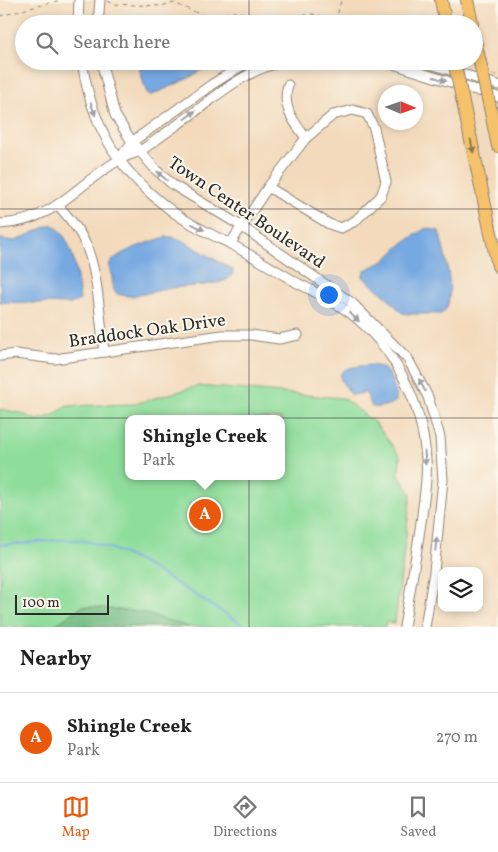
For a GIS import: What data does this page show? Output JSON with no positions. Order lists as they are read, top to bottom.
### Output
{
  "streets": {
    "street": ["Town Center Boulevard", "Braddock Oak Drive"]
  },
  "scale_bar": "100 m",
  "north": "right",
  "page": {
    "search": "Search here",
    "popup": ["Shingle Creek", "Park"],
    "pins": "A",
    "scale": "100 m",
    "heading": "Nearby",
    "list": [
      {
        "mark": "A",
        "name": "Shingle Creek",
        "note": "Park",
        "value": "270 m"
      }
    ],
    "nav": ["Map", "Directions", "Saved"]
  }
}
